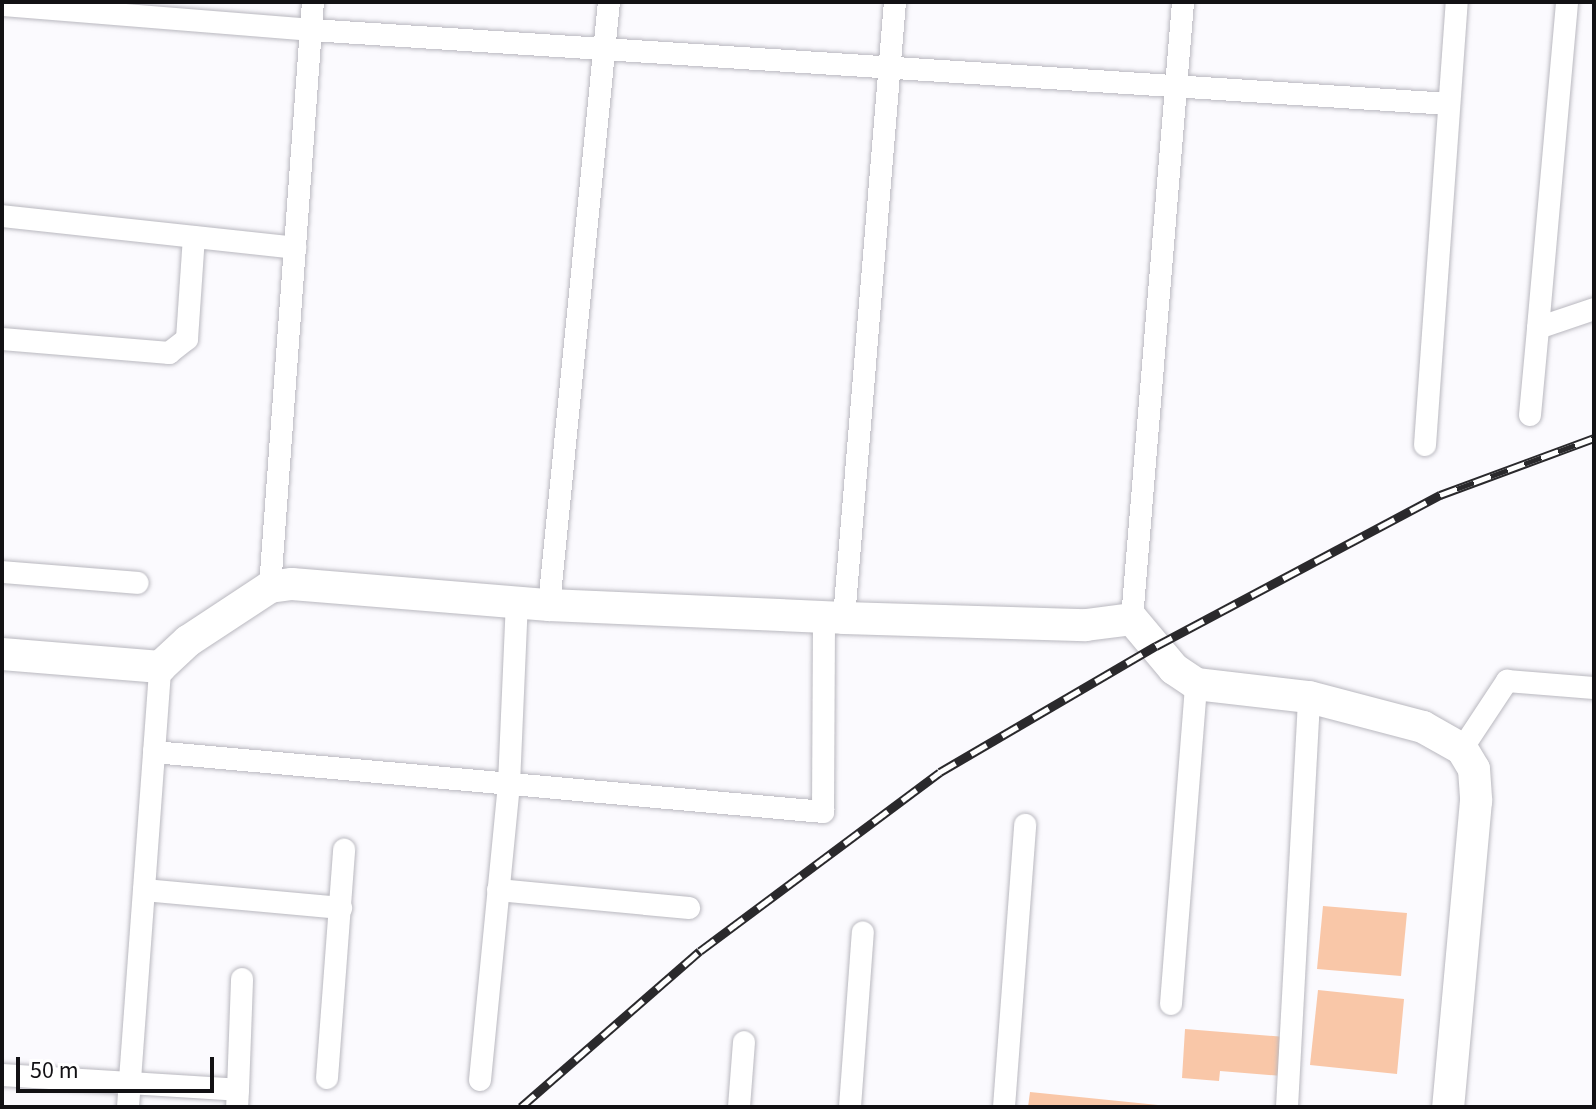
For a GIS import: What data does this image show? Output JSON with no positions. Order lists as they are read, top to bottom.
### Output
{
  "scale_bar": "50 m"
}
